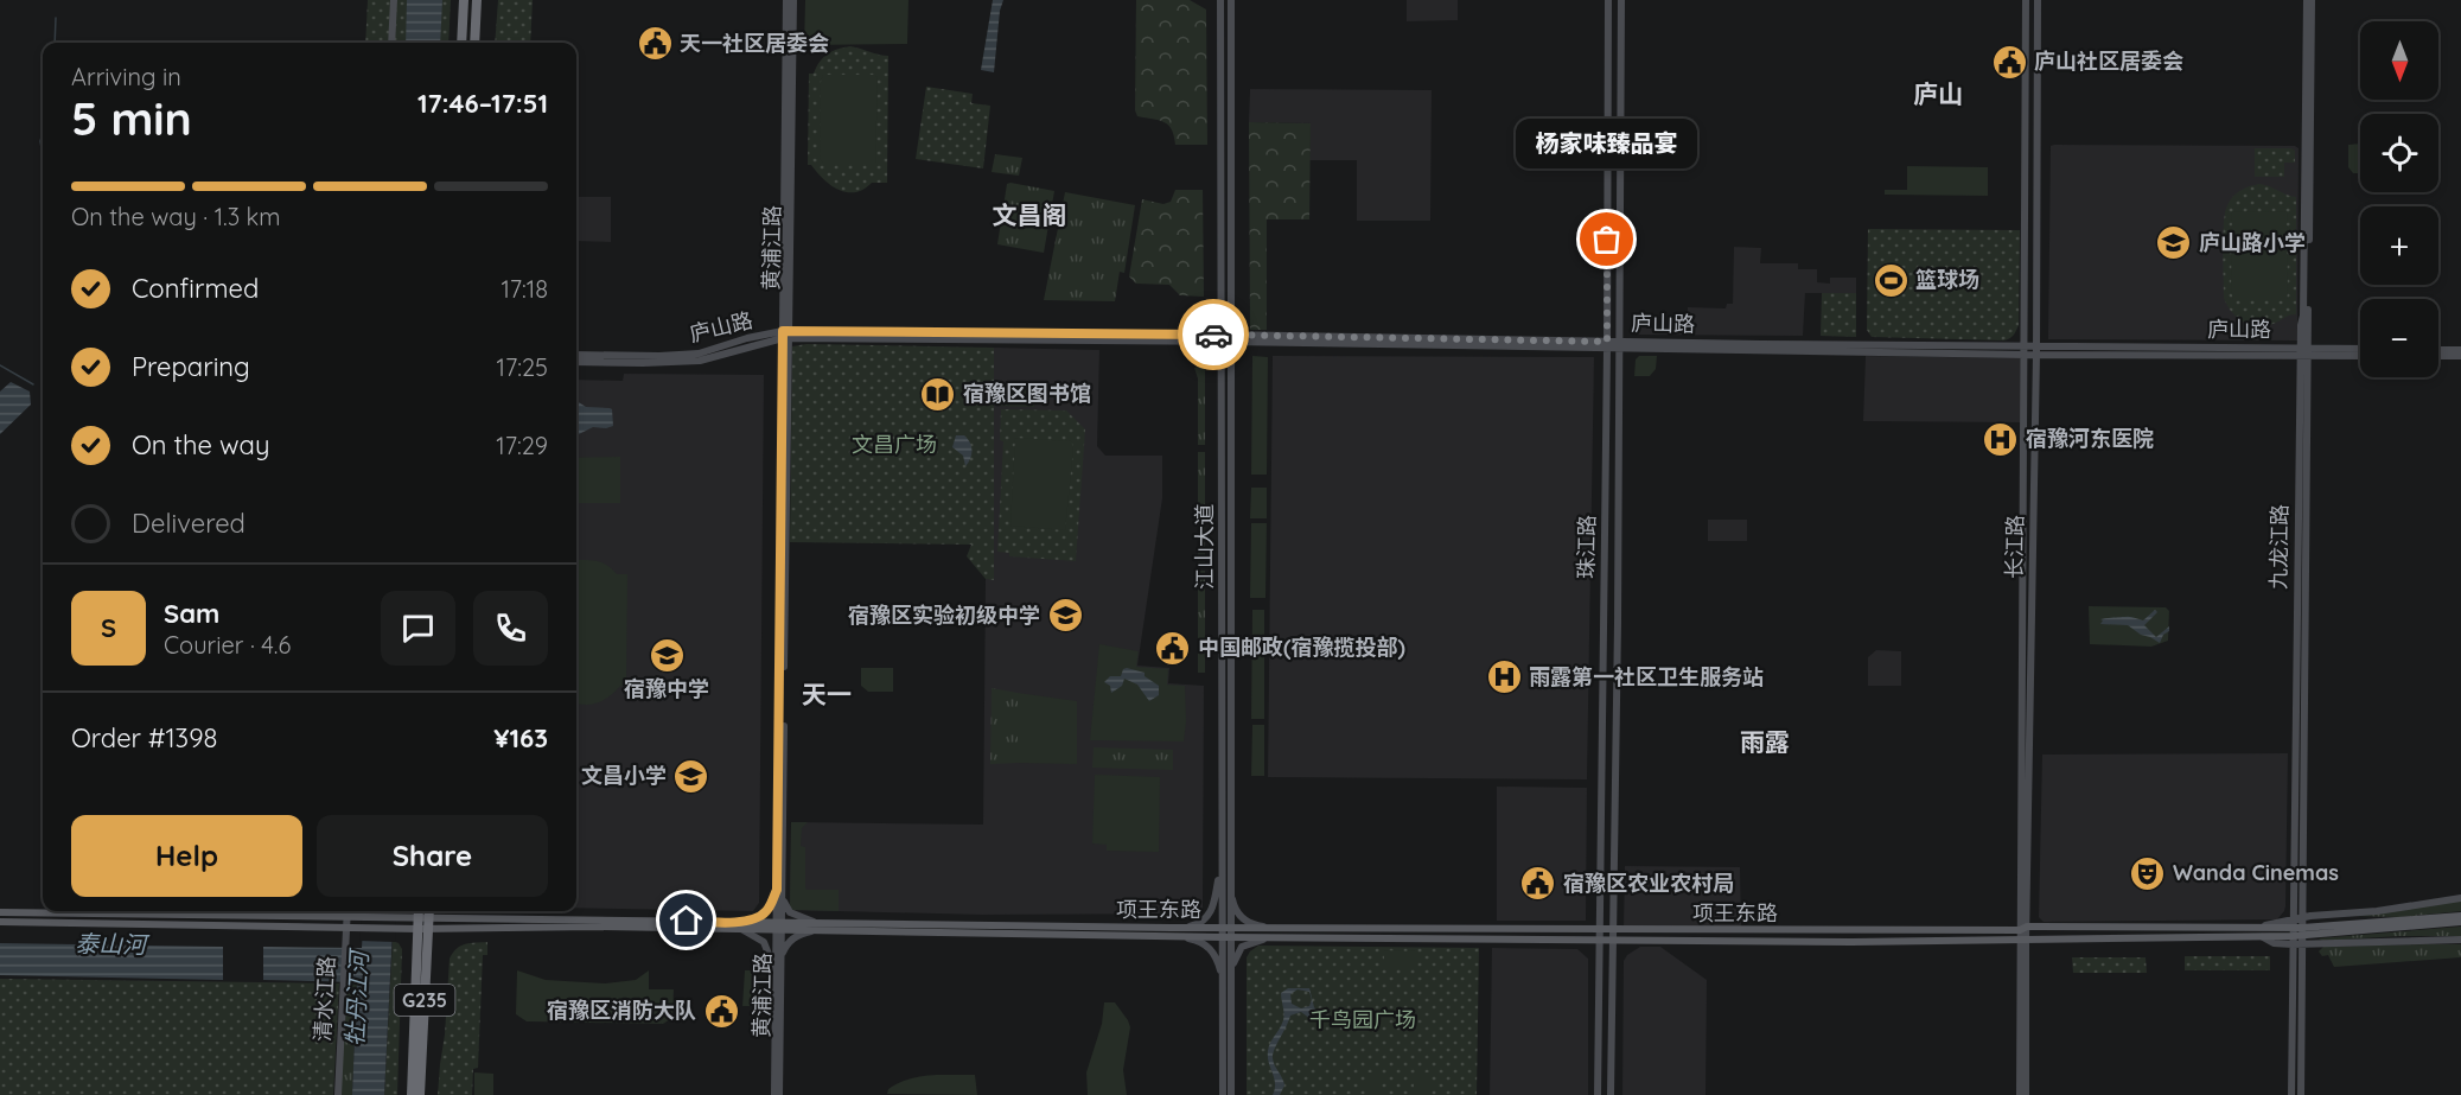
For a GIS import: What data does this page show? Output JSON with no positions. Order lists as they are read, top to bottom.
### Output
{
  "streets": {
    "highway": ["G235"],
    "main road": ["项王东路"],
    "street": [
      "黄浦江路",
      "庐山路",
      "江山大道",
      "珠江路",
      "长江路",
      "九龙江路",
      "清水江路"
    ]
  },
  "crossings": [
    ["黄浦江路", "庐山路"],
    ["黄浦江路", "项王东路"],
    ["庐山路", "江山大道"],
    ["庐山路", "珠江路"],
    ["庐山路", "长江路"],
    ["庐山路", "九龙江路"],
    ["江山大道", "项王东路"],
    ["珠江路", "项王东路"],
    ["长江路", "项王东路"],
    ["九龙江路", "项王东路"],
    ["项王东路", "清水江路"],
    ["项王东路", "G235"]
  ],
  "districts": [
    "庐山",
    "文昌阁",
    "天一",
    "雨露"
  ],
  "water": ["泰山河", "牡丹江河"],
  "parks": ["文昌广场", "千鸟园广场"],
  "places": {
    "public building": [
      "天一社区居委会",
      "庐山社区居委会",
      "中国邮政(宿豫揽投部)",
      "宿豫区农业农村局",
      "宿豫区消防大队"
    ],
    "other": ["杨家味臻品宴"],
    "school or university": [
      "庐山路小学",
      "宿豫区实验初级中学",
      "宿豫中学",
      "文昌小学"
    ],
    "sports": ["篮球场"],
    "library": ["宿豫区图书馆"],
    "hospital": ["宿豫河东医院", "雨露第一社区卫生服务站"],
    "theatre": ["Wanda Cinemas"]
  },
  "north": "bottom",
  "page": {
    "map_buttons": ["+", "−"],
    "heading": ["5 min", "Arriving in", "17:46–17:51"],
    "panel": [
      "Sam",
      "Courier · 4.6",
      "Order #1398",
      "¥163"
    ],
    "bubble": "杨家味臻品宴",
    "bar": "On the way · 1.3 km",
    "list": [
      ["Confirmed", "17:18"],
      ["Preparing", "17:25"],
      ["On the way", "17:29"],
      "Delivered"
    ],
    "round": "S",
    "buttons": ["Help", "Share"]
  }
}
